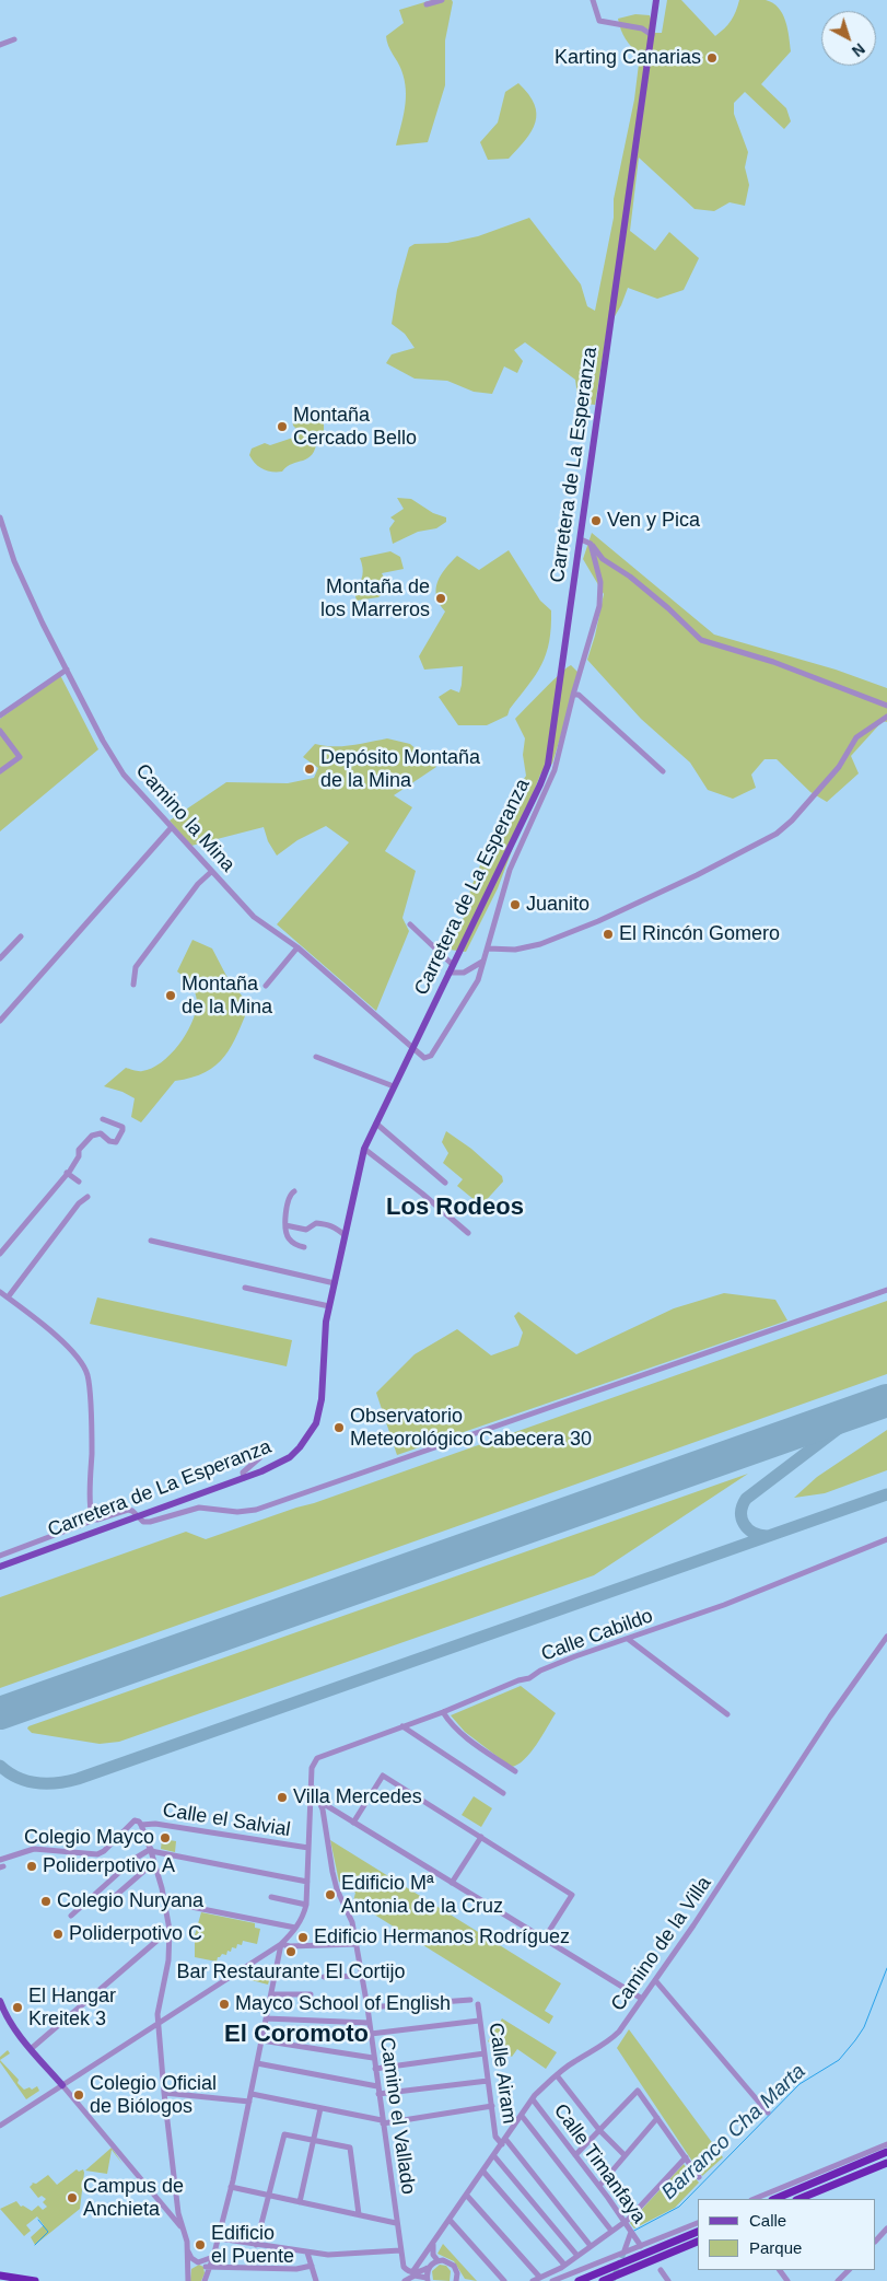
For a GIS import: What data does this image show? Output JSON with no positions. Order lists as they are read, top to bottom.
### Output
{
  "streets": {
    "main road": ["Carretera de La Esperanza"],
    "street": [
      "Camino la Mina",
      "Calle Cabildo",
      "Calle el Salvial",
      "Camino de la Villa",
      "Calle Airam",
      "Camino el Vallado",
      "Calle Timanfaya"
    ]
  },
  "crossings": [
    ["Carretera de La Esperanza", "Camino la Mina"],
    ["Camino de la Villa", "Calle Airam"],
    ["Camino de la Villa", "Camino el Vallado"],
    ["Camino de la Villa", "Calle Timanfaya"]
  ],
  "districts": ["Los Rodeos", "El Coromoto"],
  "water": ["Barranco Cha Marta"],
  "places": [
    "Karting Canarias",
    "Montaña Cercado Bello",
    "Ven y Pica",
    "Montaña de los Marreros",
    "Depósito Montaña de la Mina",
    "Juanito",
    "El Rincón Gomero",
    "Montaña de la Mina",
    "Observatorio Meteorológico Cabecera 30",
    "Villa Mercedes",
    "Colegio Mayco",
    "Poliderpotivo A",
    "Edificio Mª Antonia de la Cruz",
    "Colegio Nuryana",
    "Poliderpotivo C",
    "Edificio Hermanos Rodríguez",
    "Bar Restaurante El Cortijo",
    "Mayco School of English",
    "El Hangar Kreitek 3",
    "Colegio Oficial de Biólogos",
    "Campus de Anchieta",
    "Edificio el Puente"
  ],
  "legend": ["Calle", "Parque"],
  "north": "bottom right"
}
